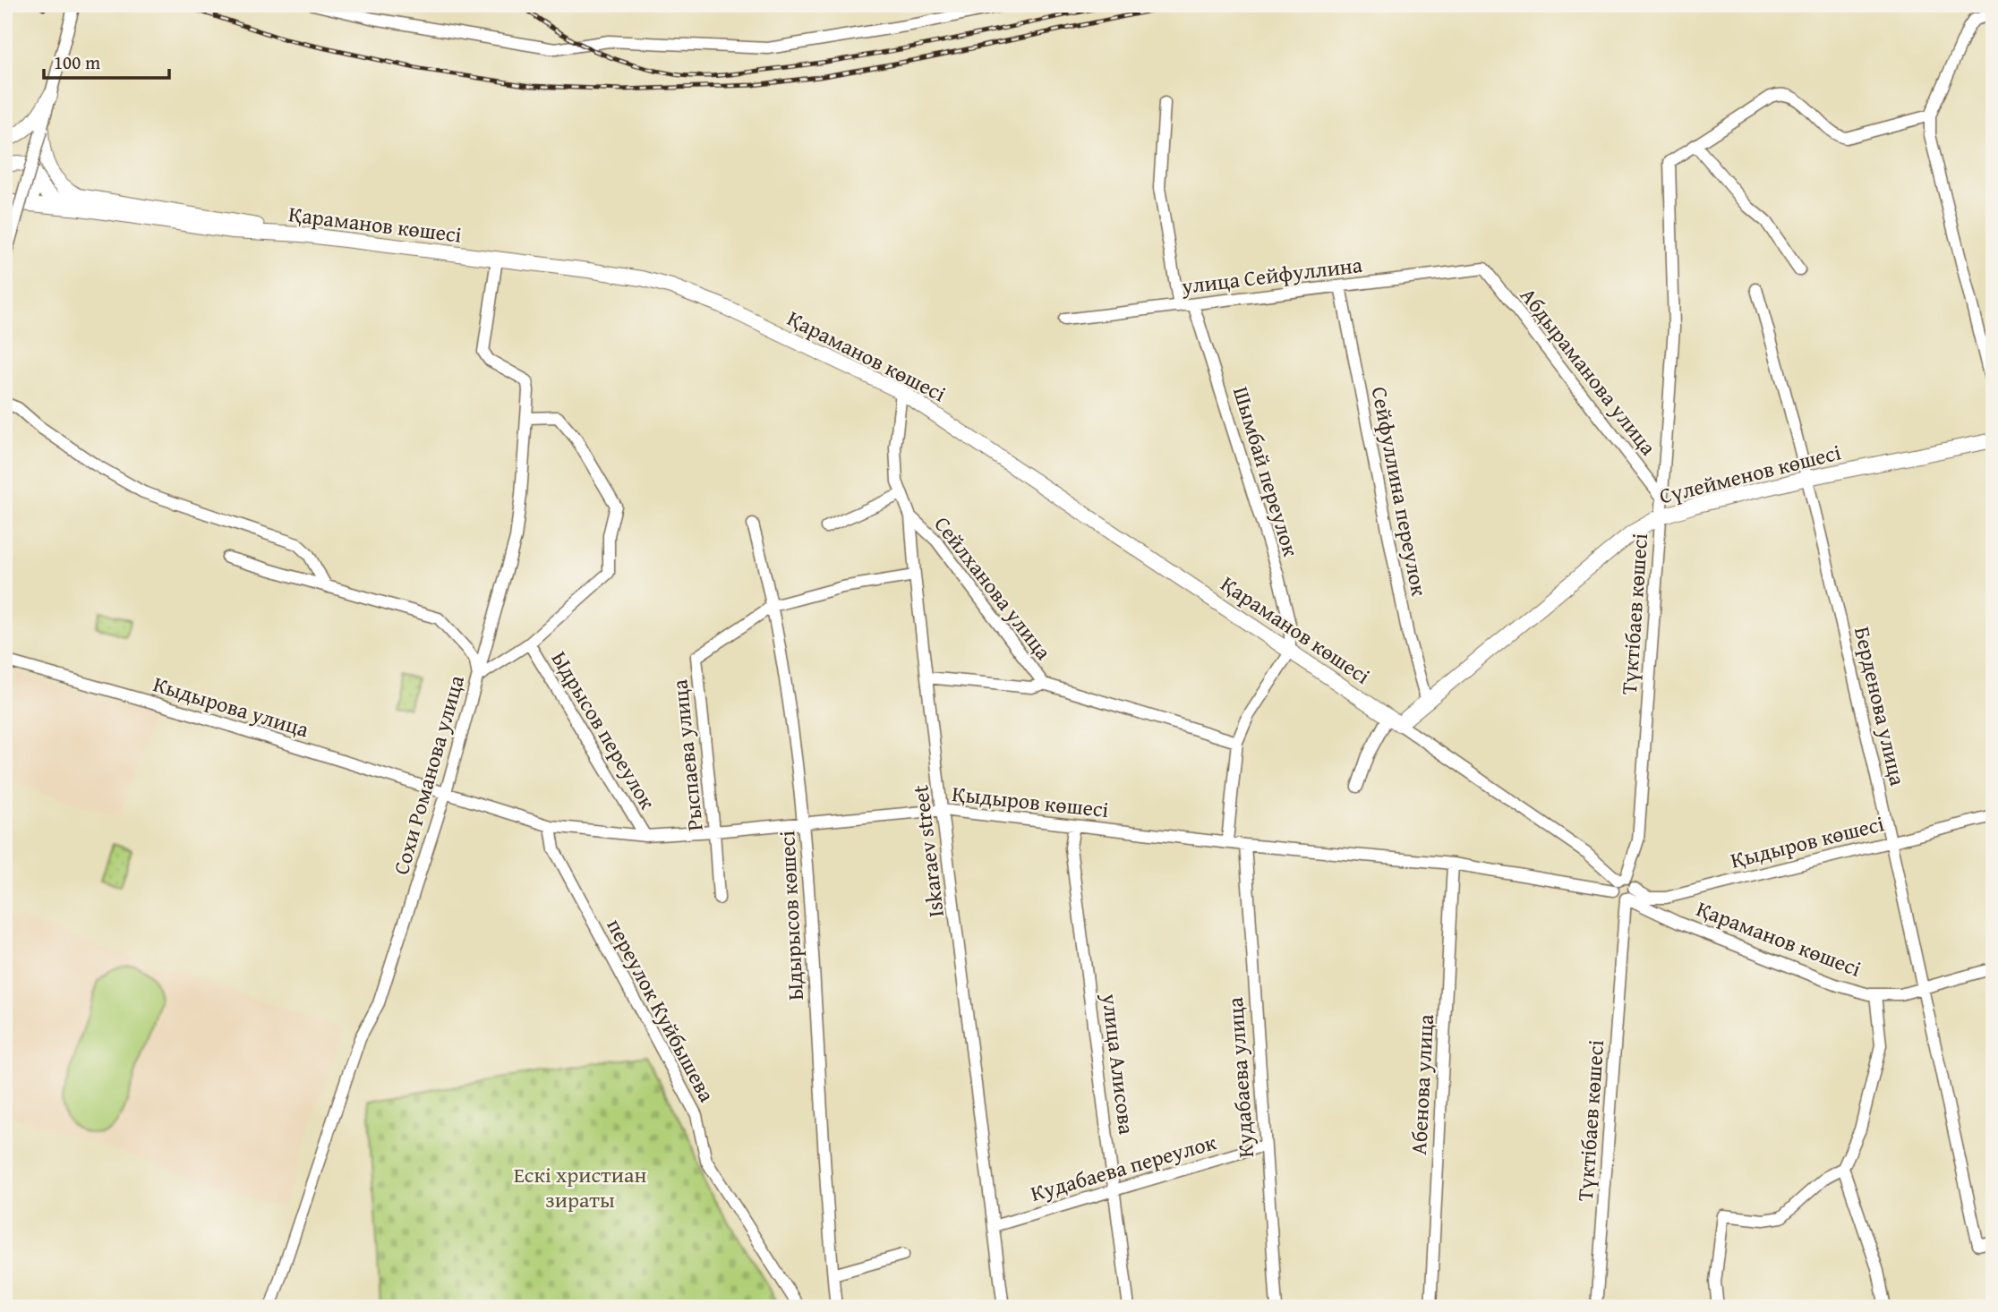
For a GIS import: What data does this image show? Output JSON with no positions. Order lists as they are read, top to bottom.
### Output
{
  "streets": {
    "main road": ["Қараманов көшесі", "Сүлейменов көшесі"],
    "street": [
      "улица Сейфуллина",
      "Абдыраманова улица",
      "Шымбай переулок",
      "Сейфуллина переулок",
      "Сейлханова улица",
      "Түктібаев көшесі",
      "Берденова улица",
      "Кыдырова улица",
      "Ыдрысов переулок",
      "Рыспаева улица",
      "Сохи Романова улица",
      "Қыдыров көшесі",
      "Iskaraev street",
      "Ыдырысов көшесі",
      "переулок Куйбышева",
      "улица Алисова",
      "Кудабаева улица",
      "Абенова улица",
      "Кудабаева переулок"
    ]
  },
  "crossings": [
    ["Қараманов көшесі", "Шымбай переулок"],
    ["Қараманов көшесі", "Сүлейменов көшесі"],
    ["Қараманов көшесі", "Түктібаев көшесі"],
    ["Қараманов көшесі", "Берденова улица"],
    ["Қараманов көшесі", "Сохи Романова улица"],
    ["Қараманов көшесі", "Қыдыров көшесі"],
    ["Қараманов көшесі", "Iskaraev street"],
    ["улица Сейфуллина", "Абдыраманова улица"],
    ["улица Сейфуллина", "Шымбай переулок"],
    ["улица Сейфуллина", "Сейфуллина переулок"],
    ["Абдыраманова улица", "Түктібаев көшесі"],
    ["Сүлейменов көшесі", "Сейфуллина переулок"],
    ["Сүлейменов көшесі", "Түктібаев көшесі"],
    ["Сүлейменов көшесі", "Берденова улица"],
    ["Сейлханова улица", "Iskaraev street"],
    ["Түктібаев көшесі", "Қыдыров көшесі"],
    ["Берденова улица", "Қыдыров көшесі"],
    ["Кыдырова улица", "Сохи Романова улица"],
    ["Кыдырова улица", "Қыдыров көшесі"],
    ["Ыдрысов переулок", "Қыдыров көшесі"],
    ["Рыспаева улица", "Қыдыров көшесі"],
    ["Рыспаева улица", "Iskaraev street"],
    ["Рыспаева улица", "Ыдырысов көшесі"],
    ["Сохи Романова улица", "Қыдыров көшесі"],
    ["Қыдыров көшесі", "Iskaraev street"],
    ["Қыдыров көшесі", "Ыдырысов көшесі"],
    ["Қыдыров көшесі", "переулок Куйбышева"],
    ["Қыдыров көшесі", "улица Алисова"],
    ["Қыдыров көшесі", "Кудабаева улица"],
    ["Қыдыров көшесі", "Абенова улица"],
    ["Iskaraev street", "Кудабаева переулок"],
    ["улица Алисова", "Кудабаева переулок"],
    ["Кудабаева улица", "Кудабаева переулок"]
  ],
  "parks": ["Ескі христиан зираты"],
  "scale_bar": "100 m"
}
